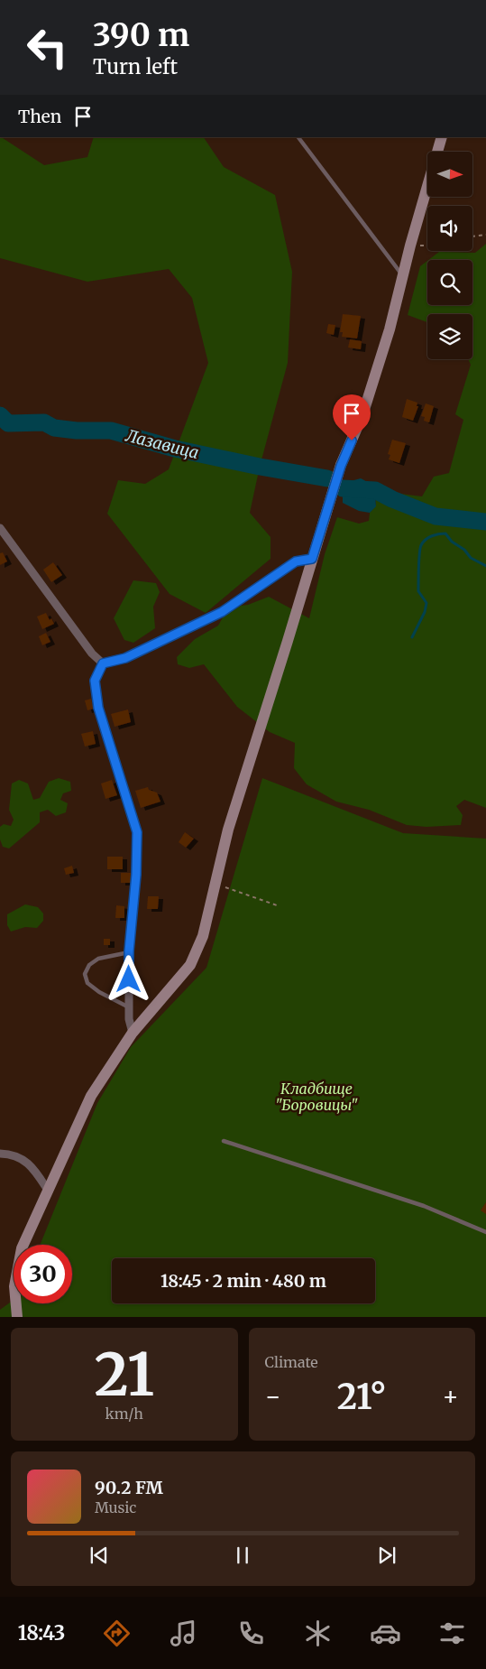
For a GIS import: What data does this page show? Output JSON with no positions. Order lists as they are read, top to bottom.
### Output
{
  "water": ["Лазавица"],
  "parks": ["Кладбище \"Боровицы\""],
  "north": "right",
  "page": {
    "turn": ["390 m", "Turn left"],
    "then": "Then",
    "limit": "30",
    "trip": "18:45 · 2 min · 480 m",
    "tile": [
      ["21", "km/h"],
      "Climate"
    ],
    "heat": ["−", "21°", "+"],
    "song": ["90.2 FM", "Music"],
    "tabs": "18:43"
  }
}
